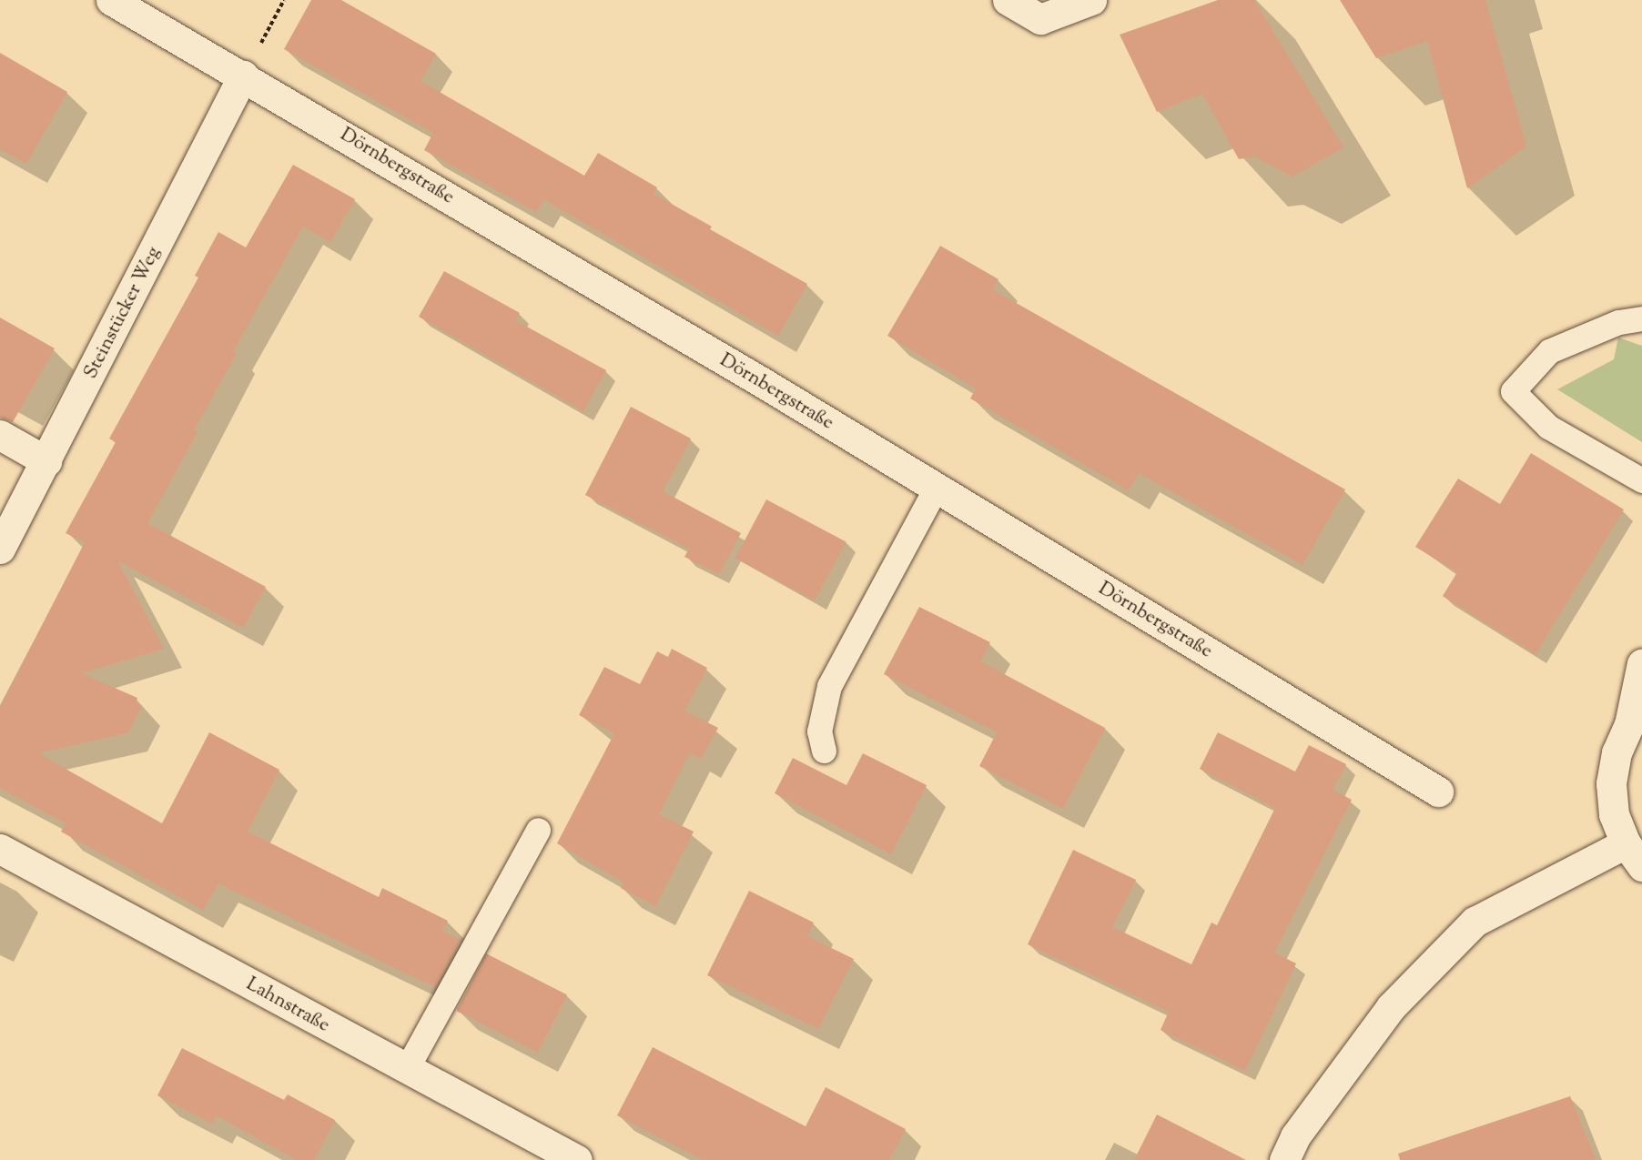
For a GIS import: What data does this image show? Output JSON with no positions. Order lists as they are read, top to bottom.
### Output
{
  "streets": {
    "street": ["Dörnbergstraße", "Steinstücker Weg", "Lahnstraße"]
  },
  "crossings": [
    ["Dörnbergstraße", "Steinstücker Weg"]
  ]
}
